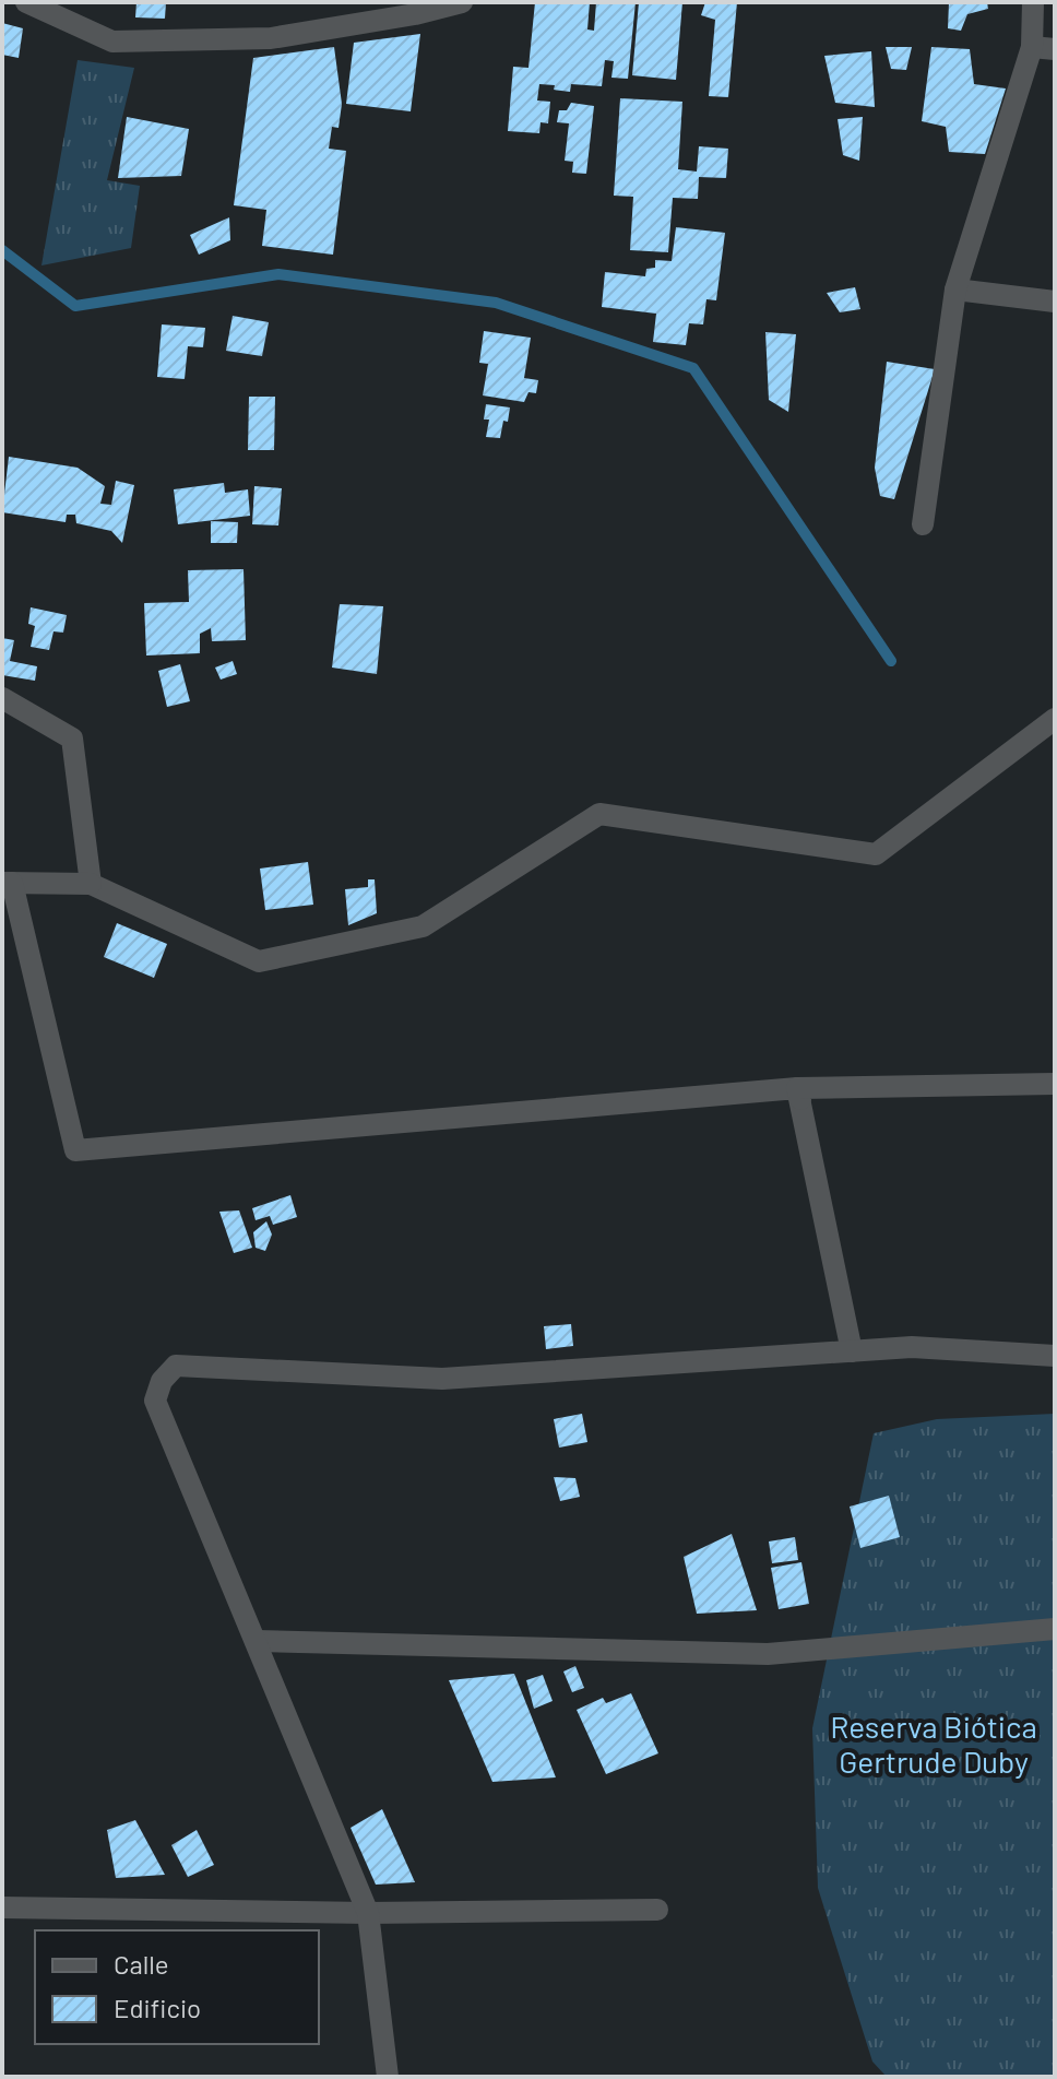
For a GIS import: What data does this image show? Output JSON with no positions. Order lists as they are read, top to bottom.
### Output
{
  "parks": ["Reserva Biótica Gertrude Duby"],
  "legend": ["Calle", "Edificio"]
}
